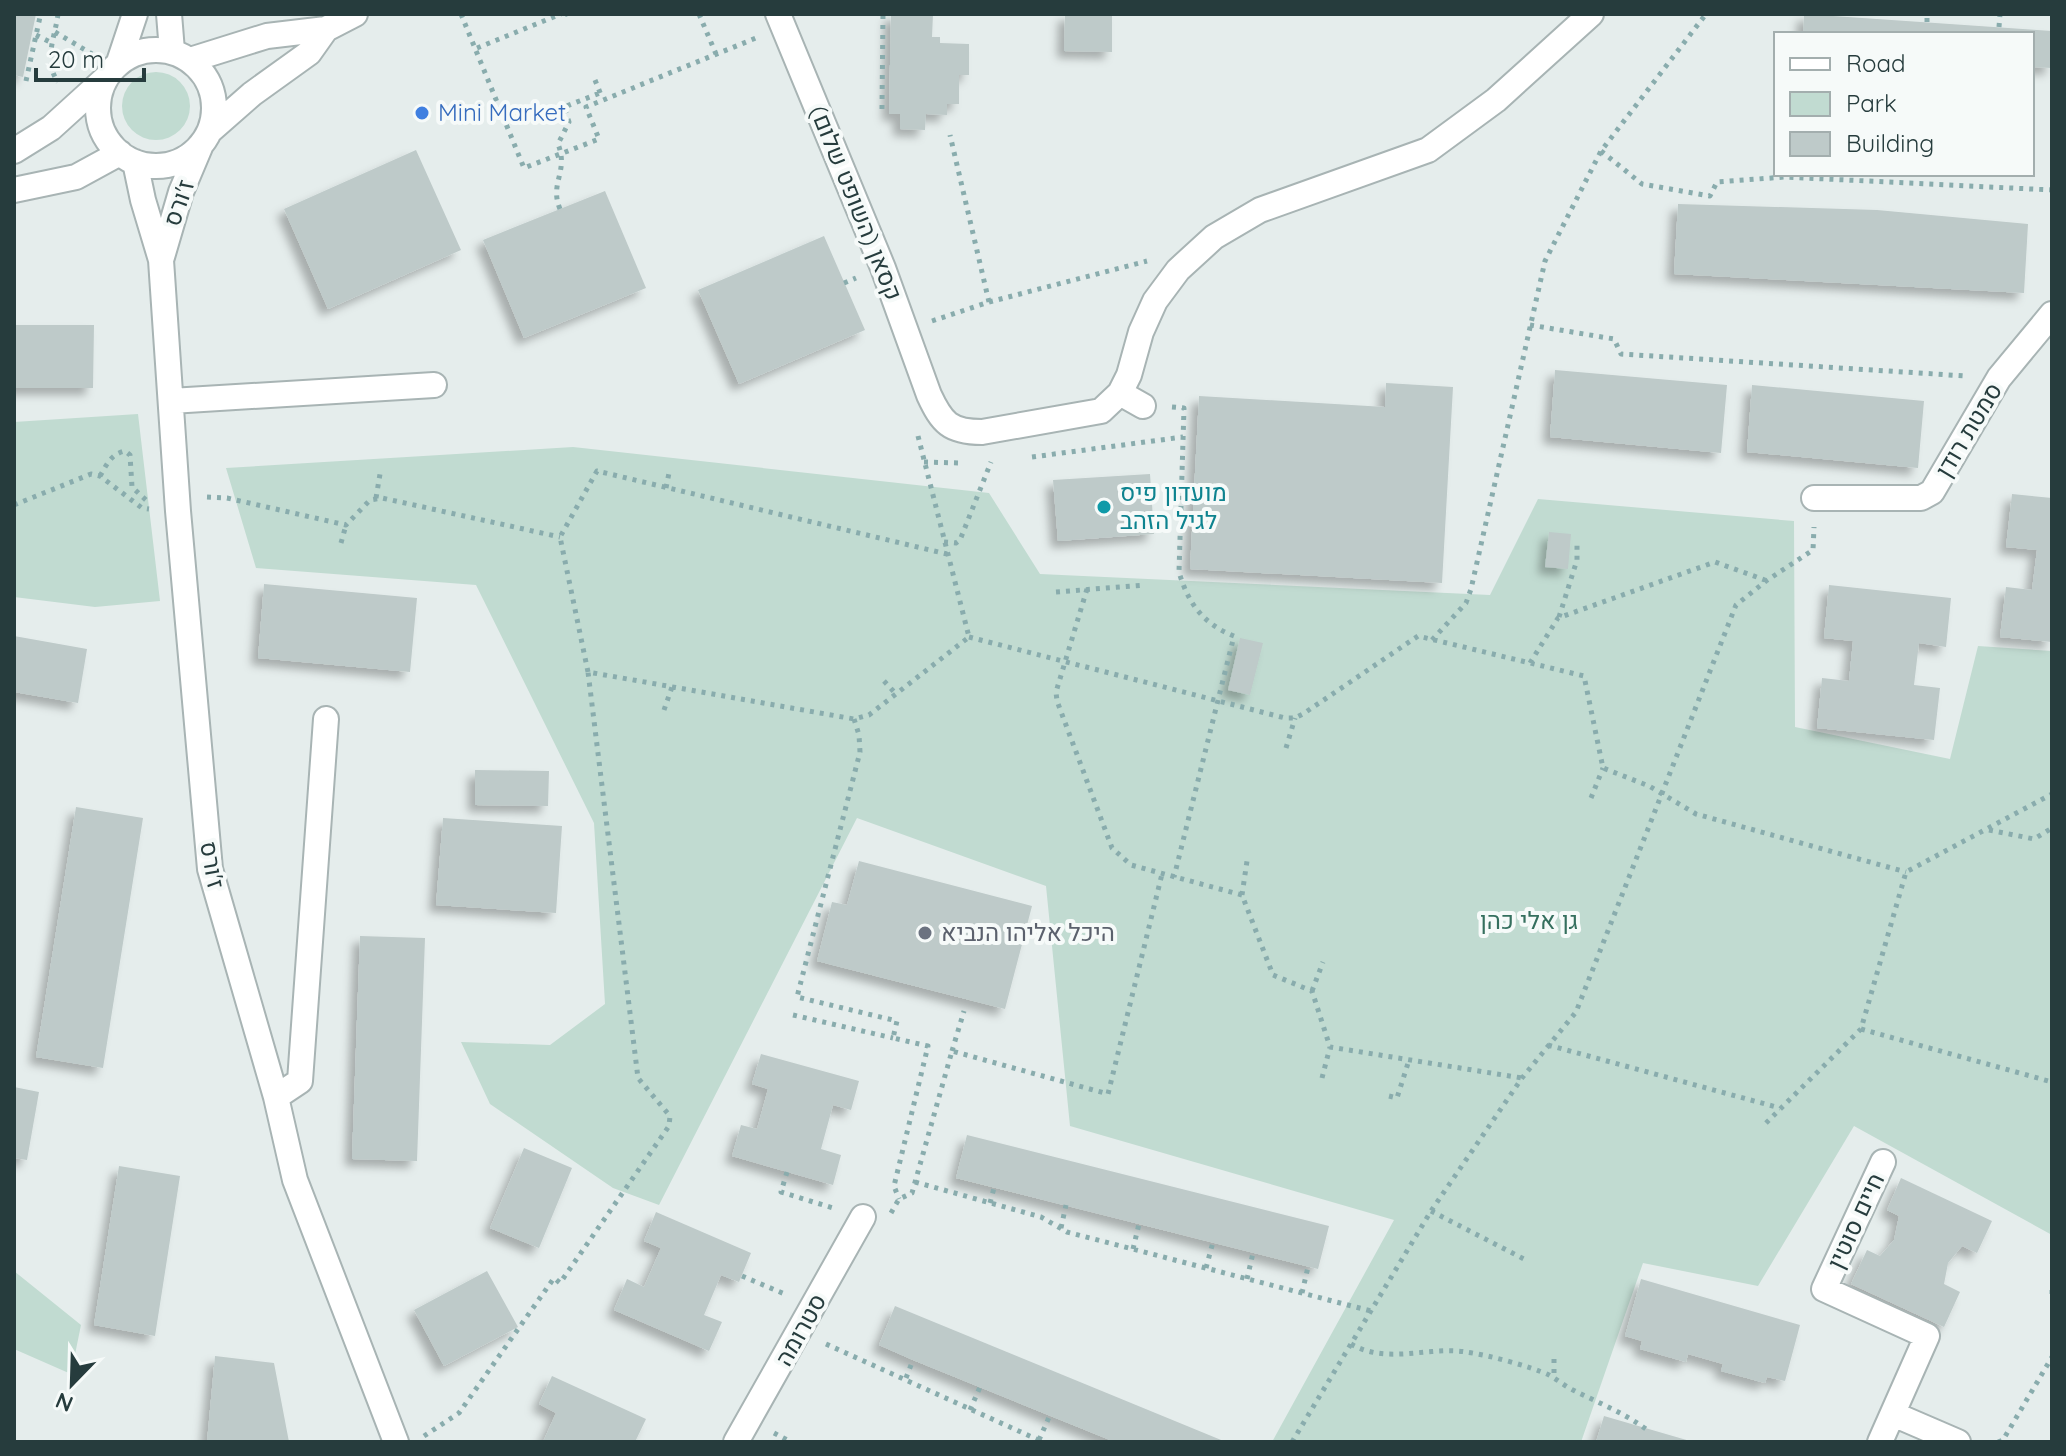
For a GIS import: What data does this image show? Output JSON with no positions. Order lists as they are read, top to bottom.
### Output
{
  "streets": {
    "street": [
      "ז'ורס",
      "קסאן (השופט שלום)",
      "סמטת רודן",
      "חיים סוטין",
      "סטרומה"
    ]
  },
  "parks": ["גן אלי כהן"],
  "places": ["Mini Market", "מועדון פיס לגיל הזהב", "היכל אליהו הנביא"],
  "legend": ["Road", "Park", "Building"],
  "scale_bar": "20 m",
  "north": "bottom left"
}
